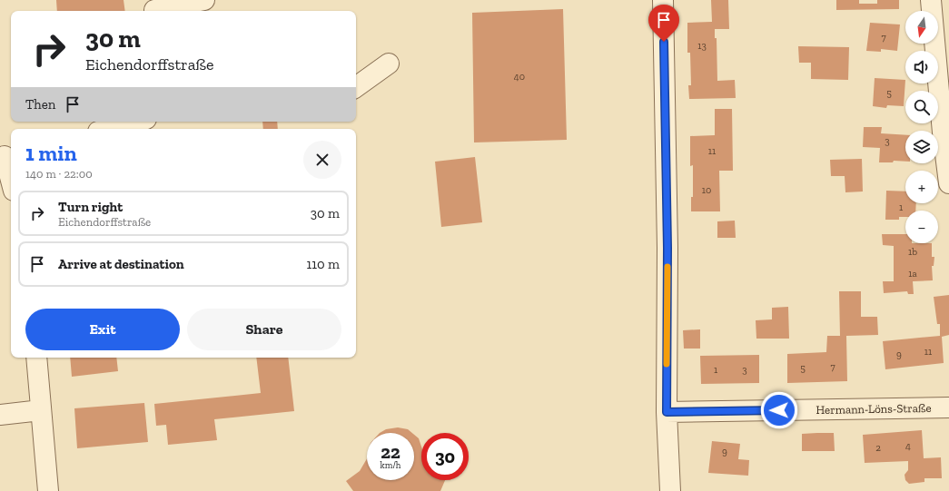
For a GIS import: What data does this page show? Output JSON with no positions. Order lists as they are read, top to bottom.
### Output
{
  "streets": {
    "street": ["Hermann-Löns-Straße"]
  },
  "house_numbers": [
    "7",
    "13",
    "40",
    "5",
    "3",
    "11",
    "10",
    "1",
    "1b",
    "1a",
    "11",
    "9",
    "7",
    "5",
    "1",
    "3",
    "4",
    "2",
    "9"
  ],
  "north": "bottom",
  "page": {
    "map_buttons": ["+", "−"],
    "turn": ["30 m", "Eichendorffstraße"],
    "then": "Then",
    "heading": ["1 min", "140 m · 22:00"],
    "list": [
      {
        "name": "Turn right",
        "note": "Eichendorffstraße",
        "value": "30 m"
      },
      {
        "name": "Arrive at destination",
        "value": "110 m"
      }
    ],
    "buttons": ["Exit", "Share"],
    "speed": "22 km/h",
    "limit": "30"
  }
}
